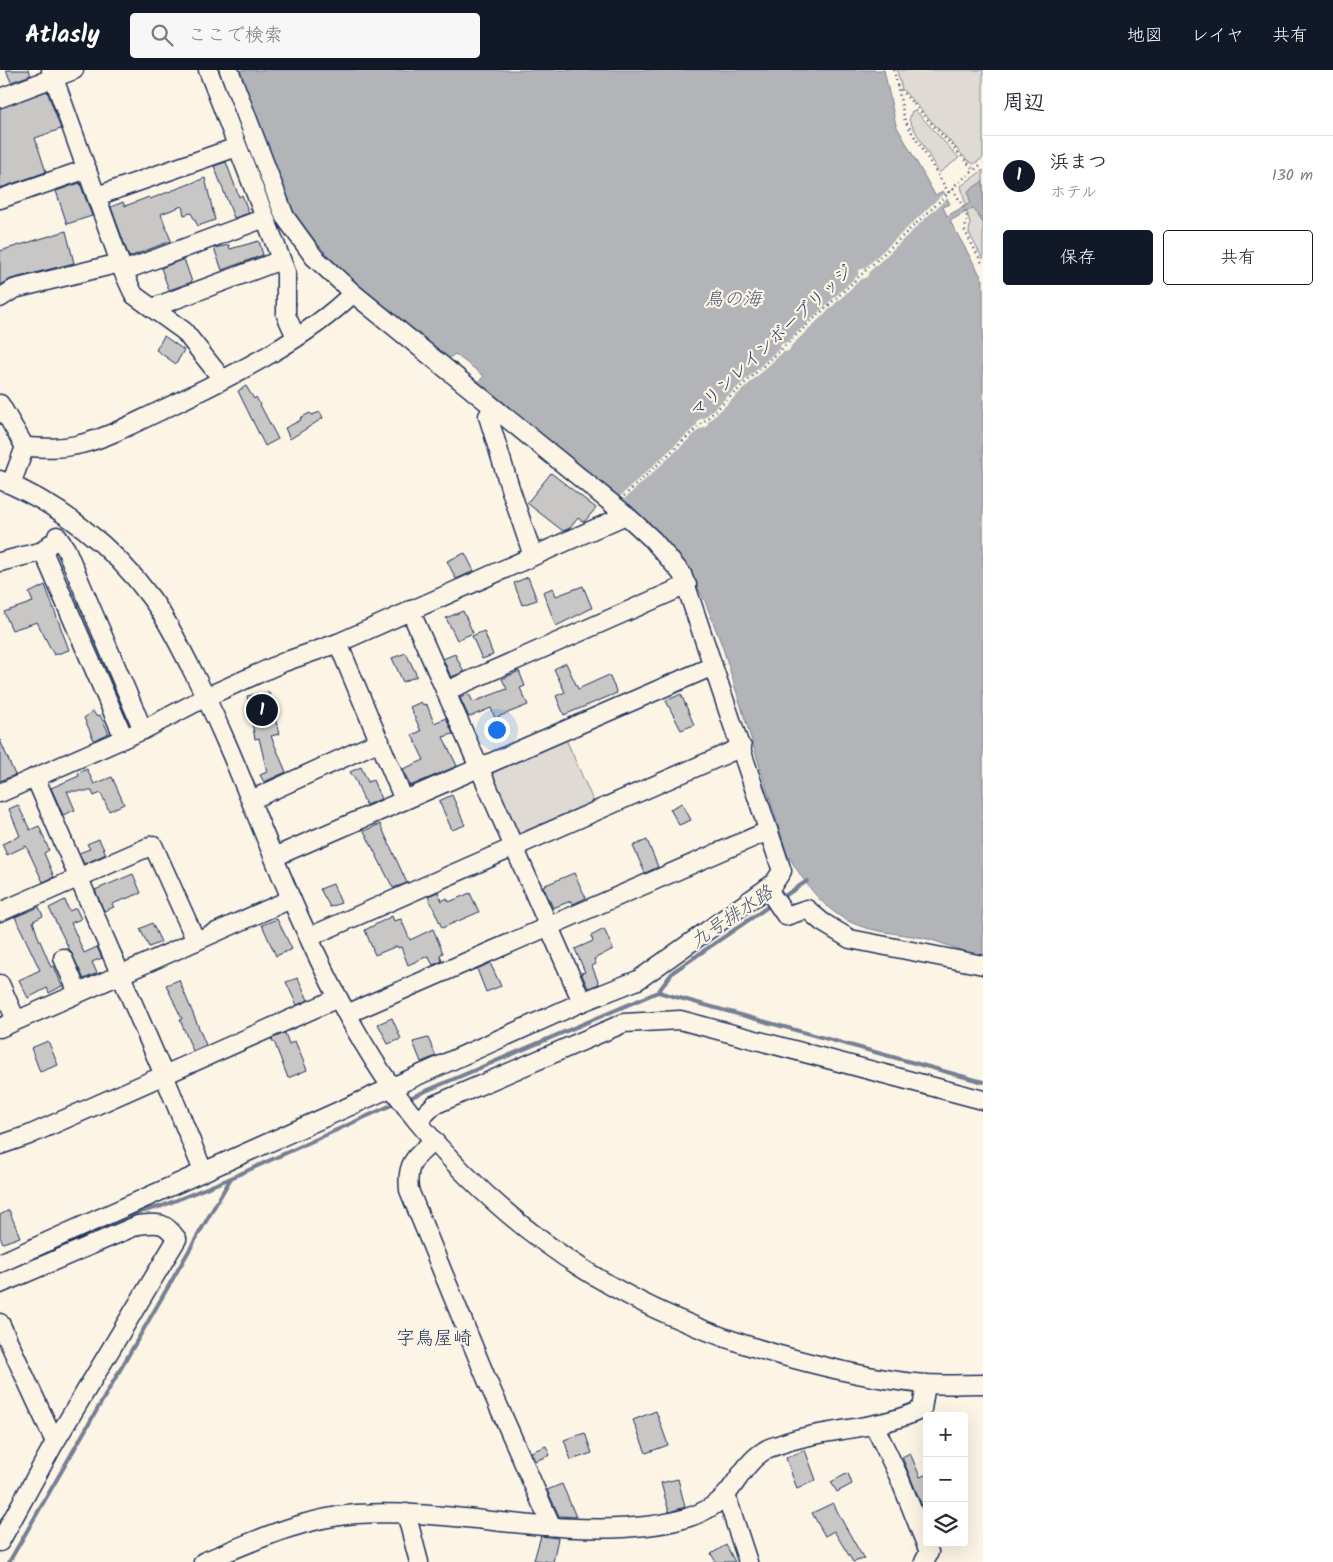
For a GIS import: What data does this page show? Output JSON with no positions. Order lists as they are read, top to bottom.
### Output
{
  "streets": {
    "path": ["マリンレインボーブリッジ"]
  },
  "districts": ["字鳥屋崎"],
  "water": ["鳥の海", "九号排水路"],
  "page": {
    "header": "Atlasly",
    "search": "ここで検索",
    "nav": ["地図", "レイヤ", "共有"],
    "heading": "周辺",
    "list": [
      {
        "mark": "1",
        "name": "浜まつ",
        "note": "ホテル",
        "value": "130 m"
      }
    ],
    "buttons": ["保存", "共有"],
    "pins": "1",
    "map_buttons": ["+", "−"]
  }
}
